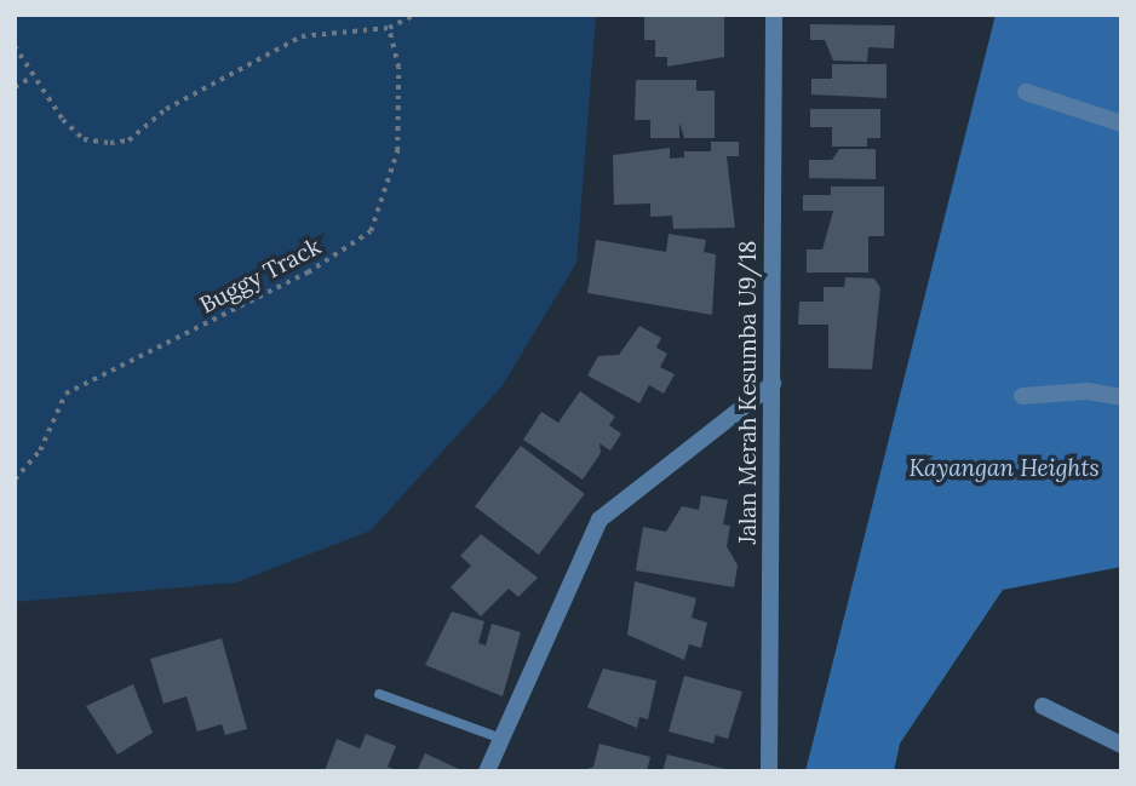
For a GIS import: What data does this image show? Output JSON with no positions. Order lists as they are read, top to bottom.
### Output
{
  "streets": {
    "street": ["Jalan Merah Kesumba U9/18"],
    "path": ["Buggy Track"]
  },
  "parks": ["Kayangan Heights"]
}
